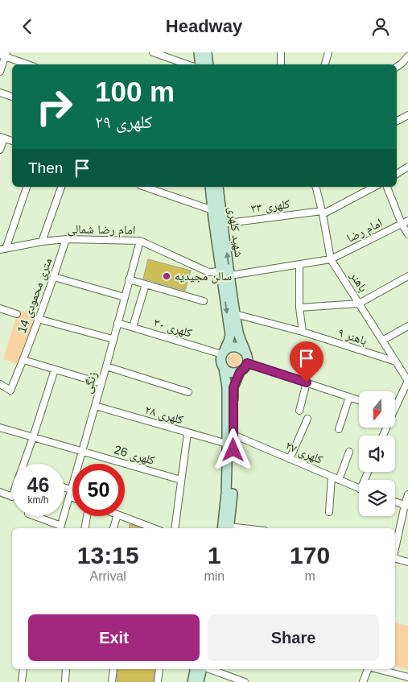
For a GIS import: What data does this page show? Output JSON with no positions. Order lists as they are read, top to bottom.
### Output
{
  "streets": {
    "main road": ["شهید کلهری"],
    "street": [
      "کلهری ۳۳",
      "امام رضا شمالی",
      "امام رضا",
      "باهنر",
      "14 متری محمودی",
      "کلهری ۳۰",
      "باهنر ۹",
      "زنگی",
      "کلهری ۲۸",
      "کلهری ۲۷",
      "کلهری 26"
    ]
  },
  "crossings": [
    ["کلهری ۳۳", "شهید کلهری"],
    ["کلهری ۳۳", "باهنر"],
    ["امام رضا شمالی", "امام رضا"],
    ["امام رضا شمالی", "شهید کلهری"],
    ["امام رضا شمالی", "14 متری محمودی"],
    ["امام رضا شمالی", "زنگی"],
    ["امام رضا", "باهنر"],
    ["شهید کلهری", "کلهری ۳۰"],
    ["شهید کلهری", "باهنر ۹"],
    ["باهنر", "باهنر ۹"],
    ["کلهری ۳۰", "زنگی"],
    ["زنگی", "کلهری ۲۸"],
    ["زنگی", "کلهری 26"]
  ],
  "places": ["سالن مجیدیه"],
  "north": "bottom",
  "page": {
    "header": "Headway",
    "turn": ["100 m", "کلهری ۲۹"],
    "then": "Then",
    "speed": "46 km/h",
    "limit": "50",
    "eta": [
      "13:15",
      "Arrival",
      "1",
      "min",
      "170",
      "m"
    ],
    "buttons": ["Exit", "Share"]
  }
}
